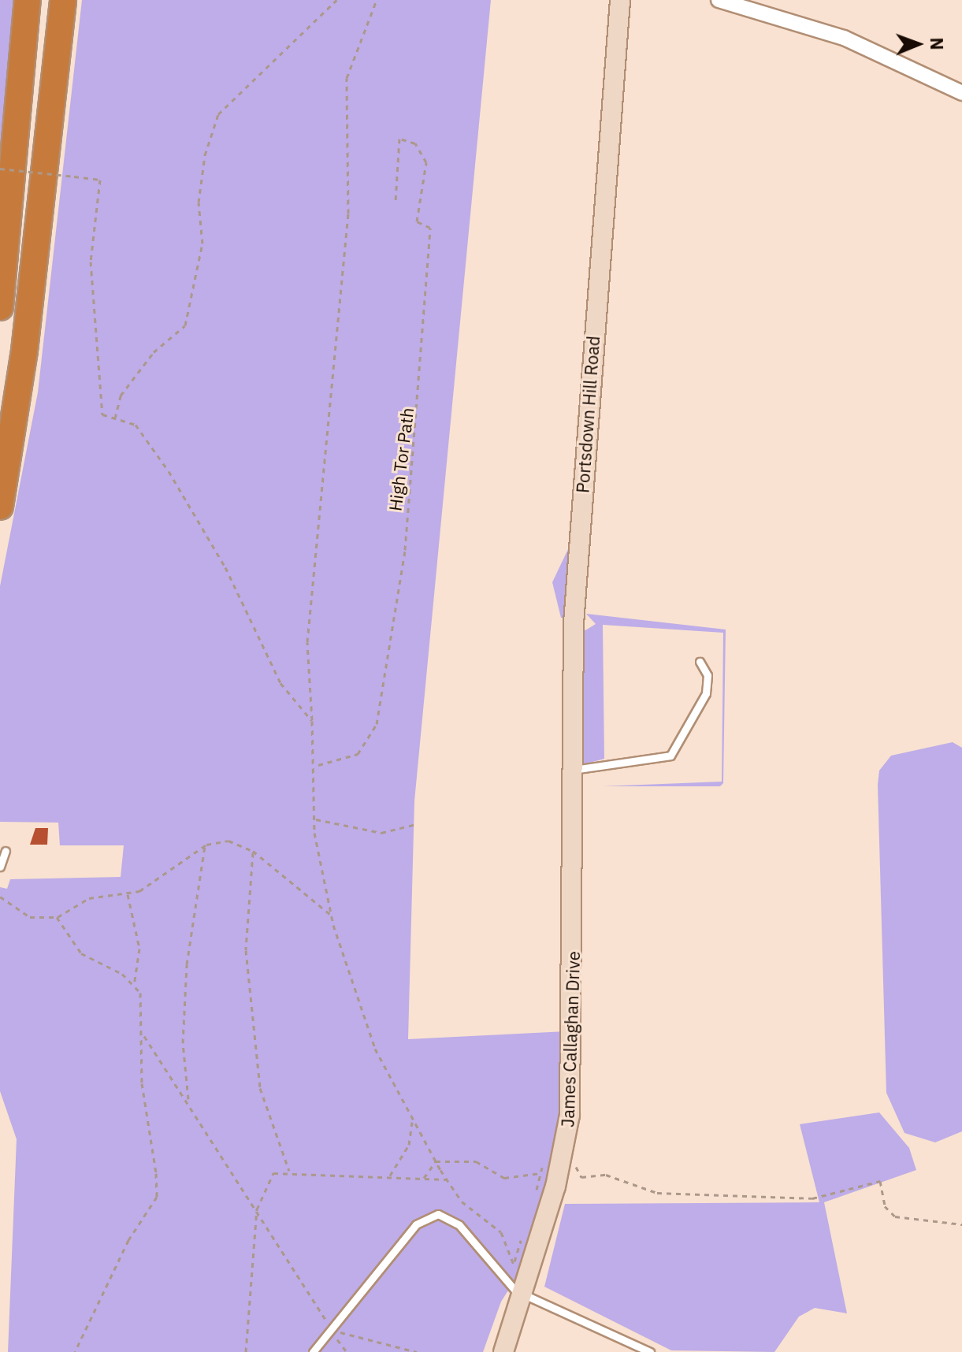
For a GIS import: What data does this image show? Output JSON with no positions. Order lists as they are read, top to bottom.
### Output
{
  "streets": {
    "street": ["Portsdown Hill Road", "James Callaghan Drive"],
    "path": ["High Tor Path"]
  },
  "crossings": [
    ["Portsdown Hill Road", "James Callaghan Drive"]
  ],
  "north": "right"
}
